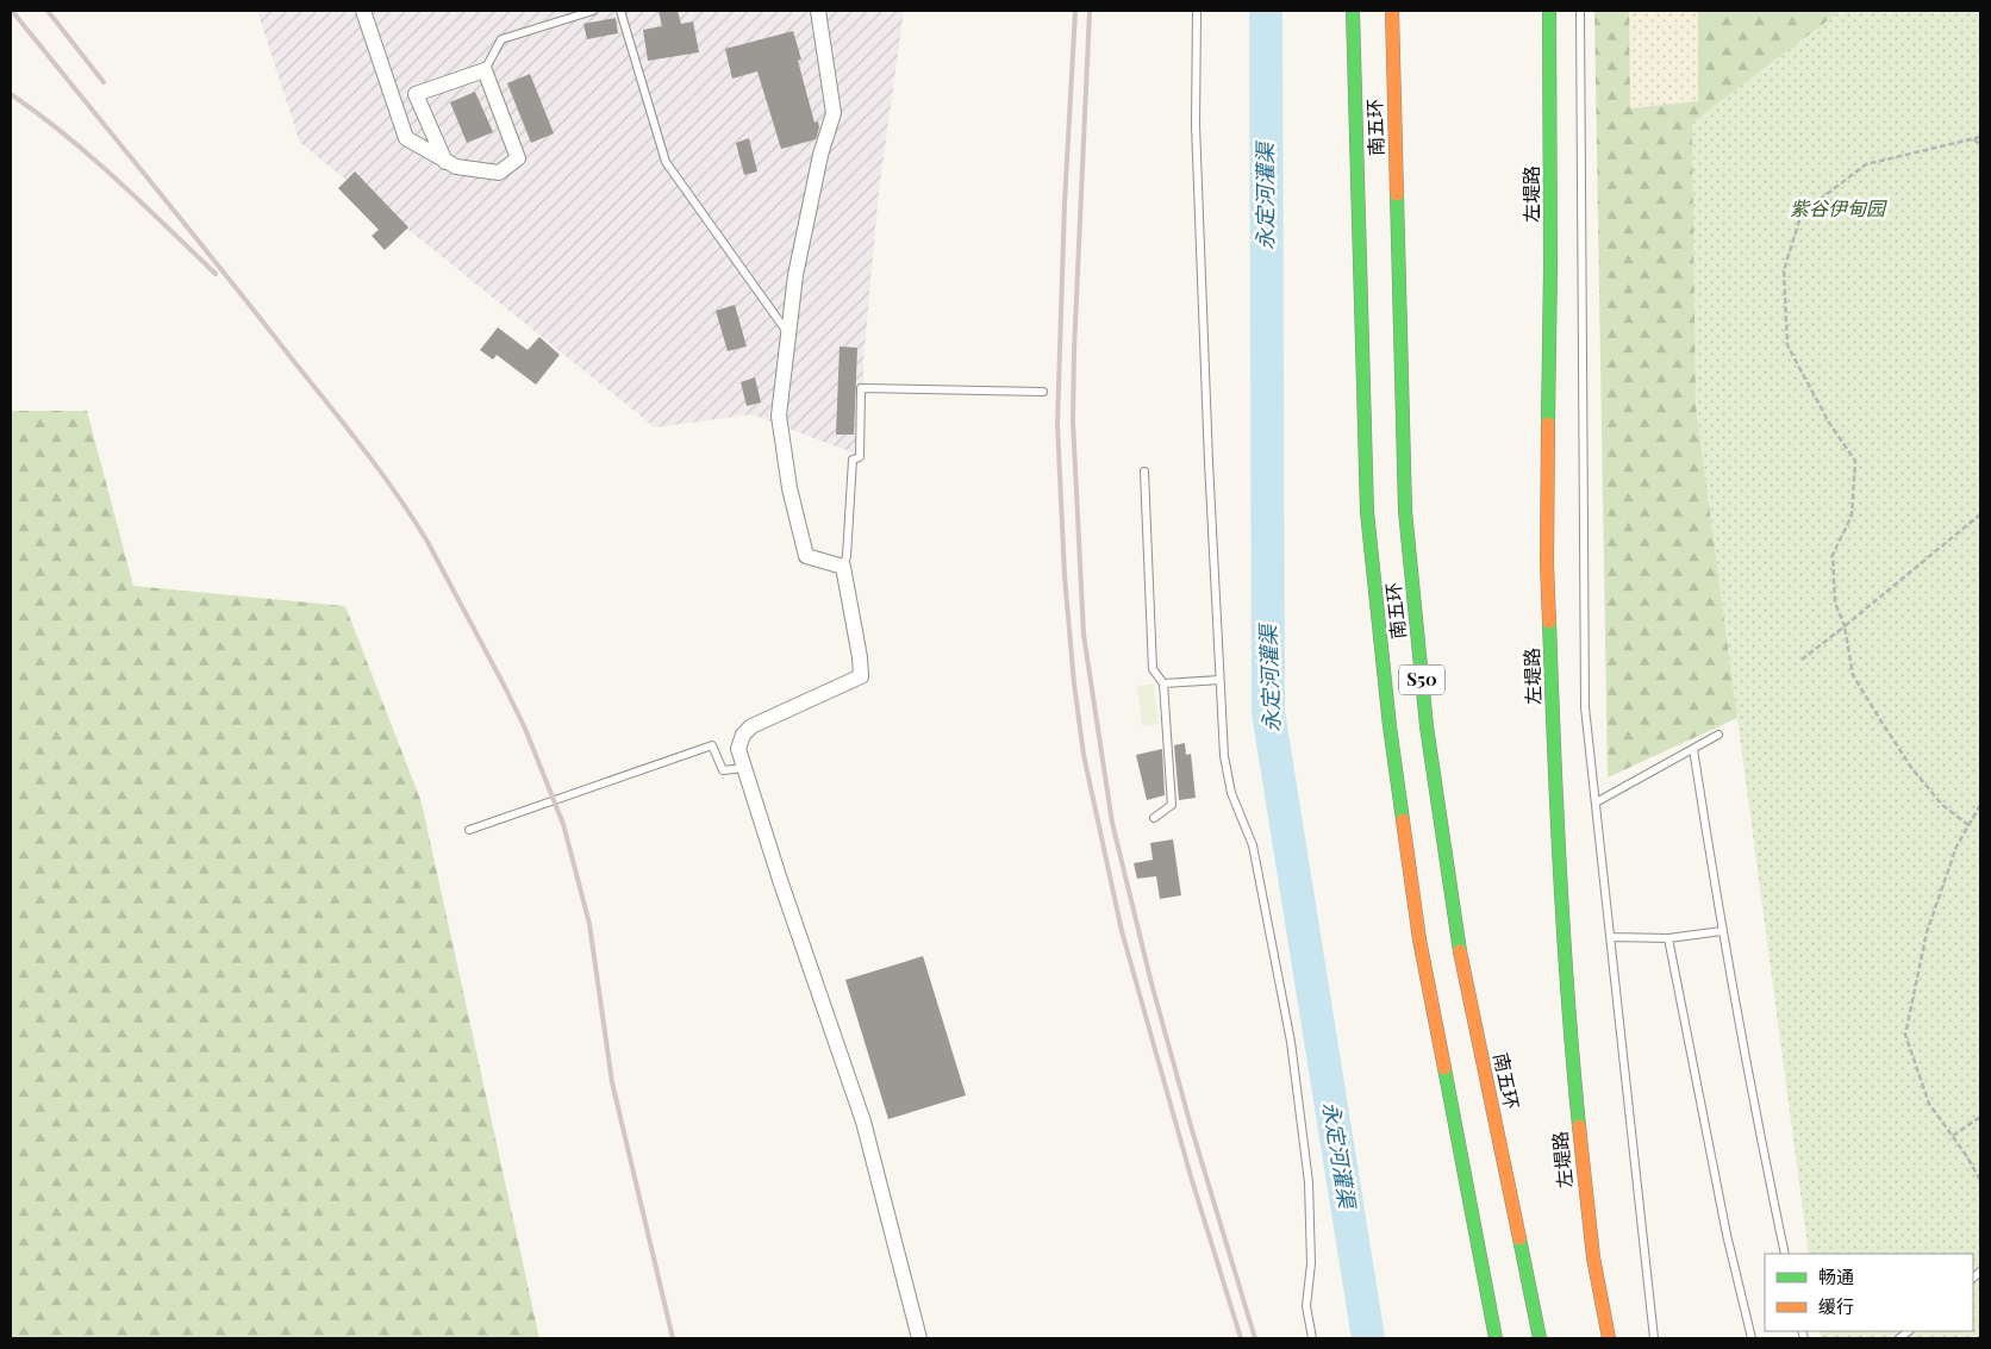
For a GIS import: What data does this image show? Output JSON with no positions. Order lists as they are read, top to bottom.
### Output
{
  "streets": {
    "main road": ["南五环", "左堤路", "S50"]
  },
  "water": ["永定河灌渠"],
  "parks": ["紫谷伊甸园"],
  "legend": ["畅通", "缓行"]
}
